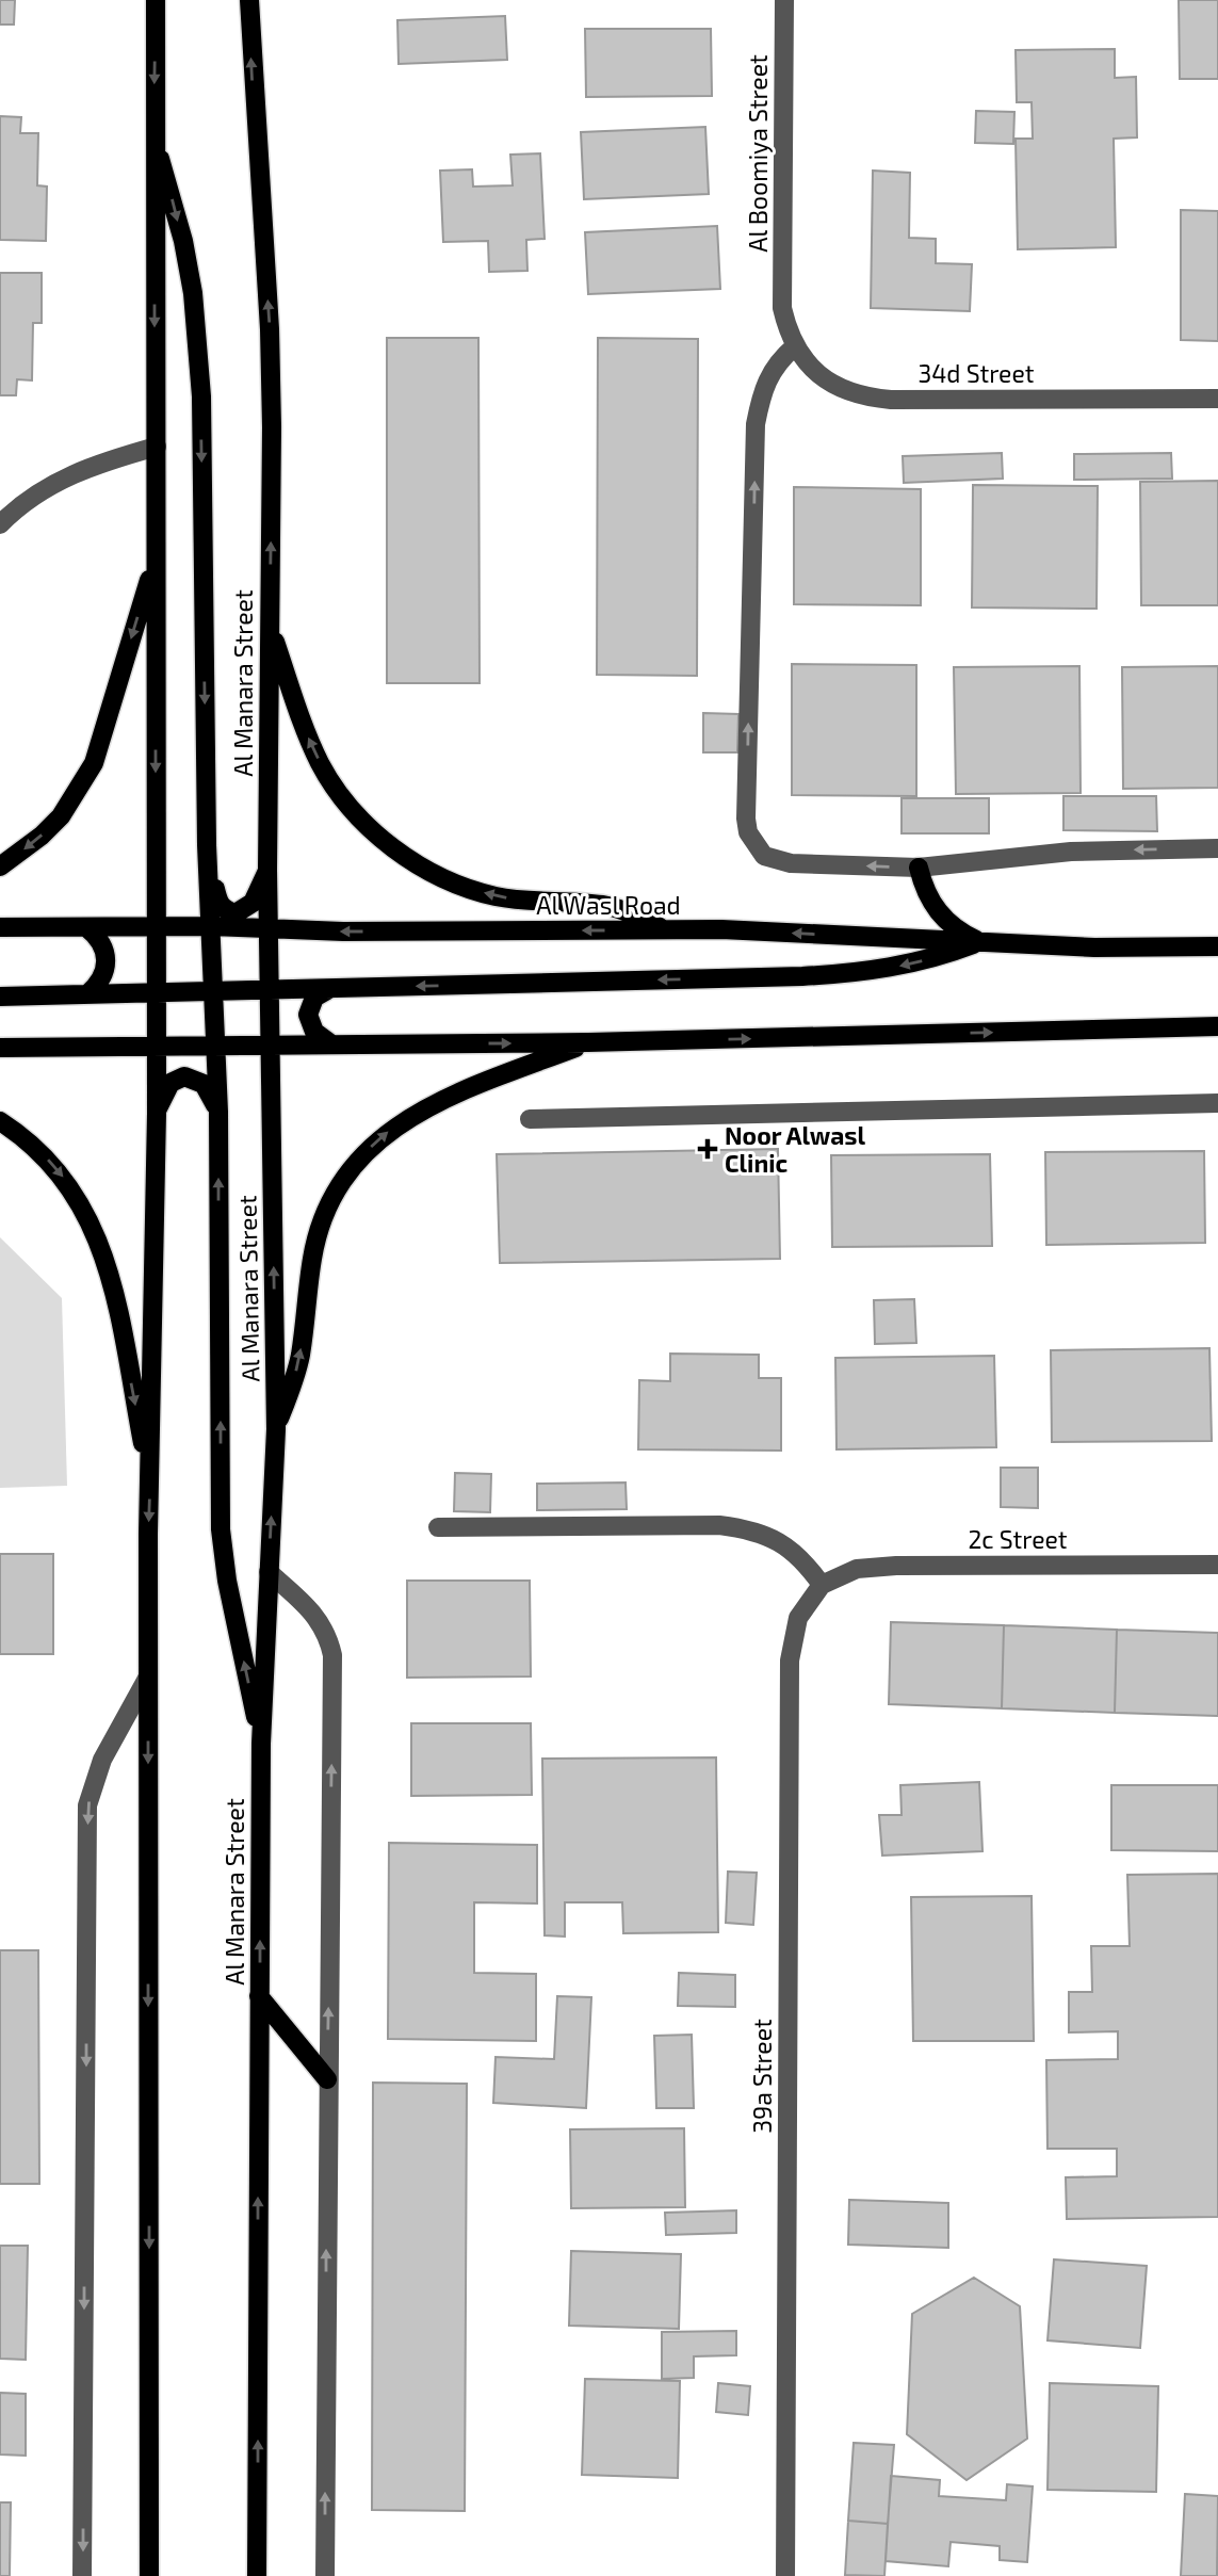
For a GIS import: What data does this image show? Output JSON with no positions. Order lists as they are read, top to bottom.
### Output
{
  "streets": {
    "main road": ["Al Manara Street", "Al Wasl Road"],
    "street": [
      "Al Boomiya Street",
      "34d Street",
      "2c Street",
      "39a Street"
    ]
  },
  "crossings": [
    ["Al Boomiya Street", "34d Street"],
    ["Al Manara Street", "Al Wasl Road"],
    ["2c Street", "39a Street"]
  ],
  "places": {
    "health": ["Noor Alwasl Clinic"]
  }
}
